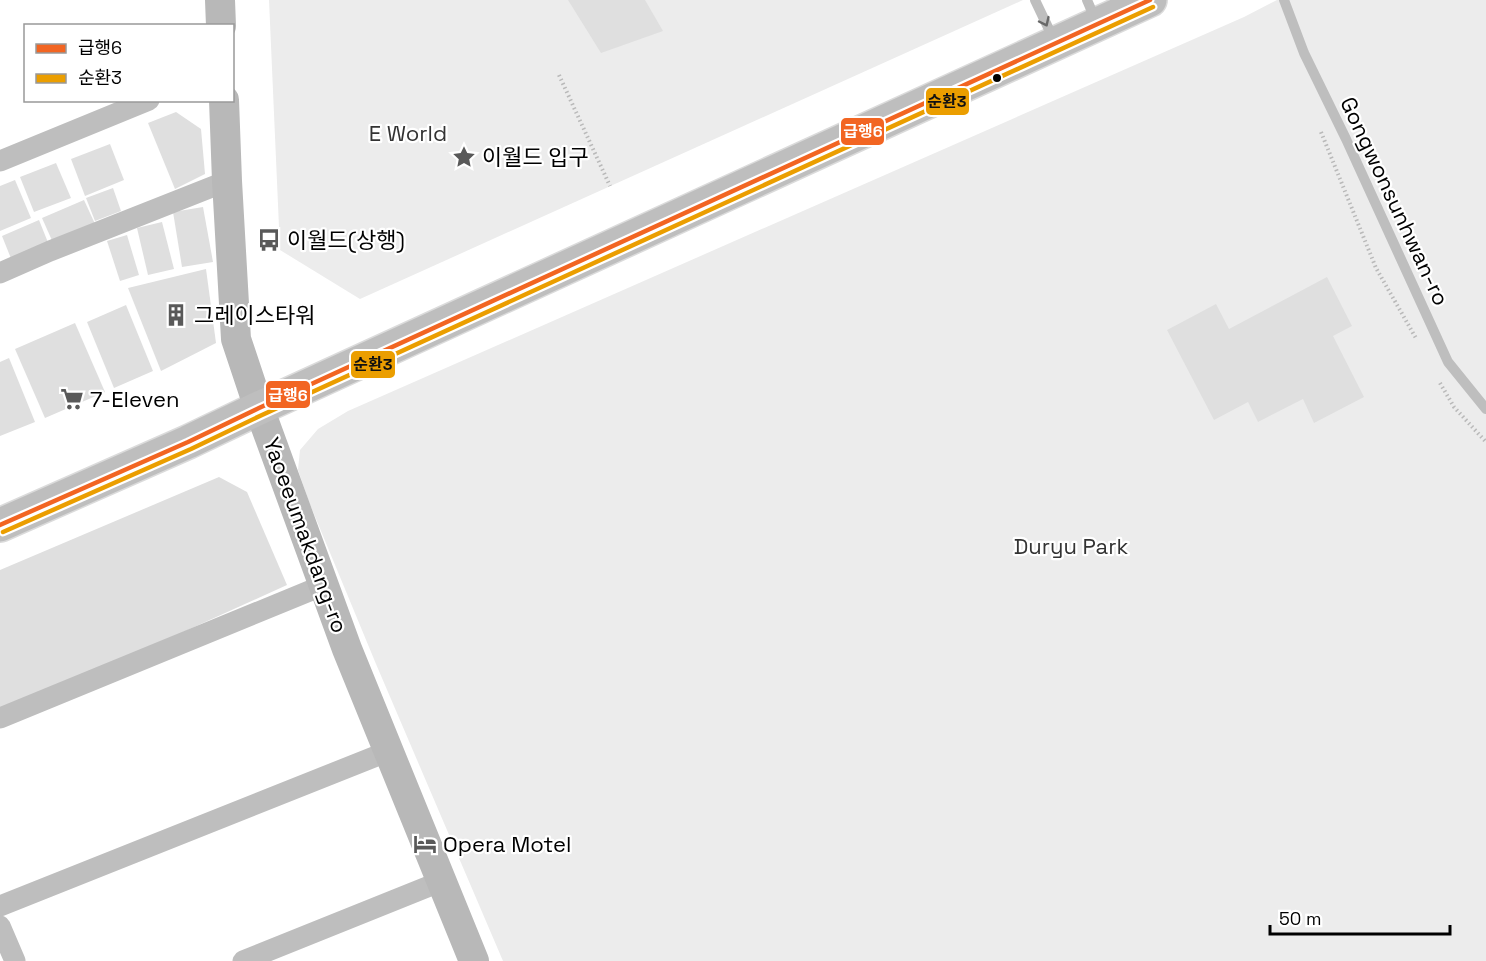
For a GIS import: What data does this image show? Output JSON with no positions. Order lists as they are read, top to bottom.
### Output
{
  "streets": {
    "main road": ["Yaoeeumakdang-ro"],
    "lane": ["Gongwonsunhwan-ro"]
  },
  "parks": ["E World", "Duryu Park"],
  "places": {
    "place": ["이월드 입구"],
    "bus stop": ["이월드(상행)"],
    "building": ["그레이스타워"],
    "supermarket": ["7-Eleven"],
    "hotel": ["Opera Motel"]
  },
  "lines": ["transit line 급행6", "transit line 순환3"],
  "legend": ["급행6", "순환3"],
  "scale_bar": "50 m"
}
